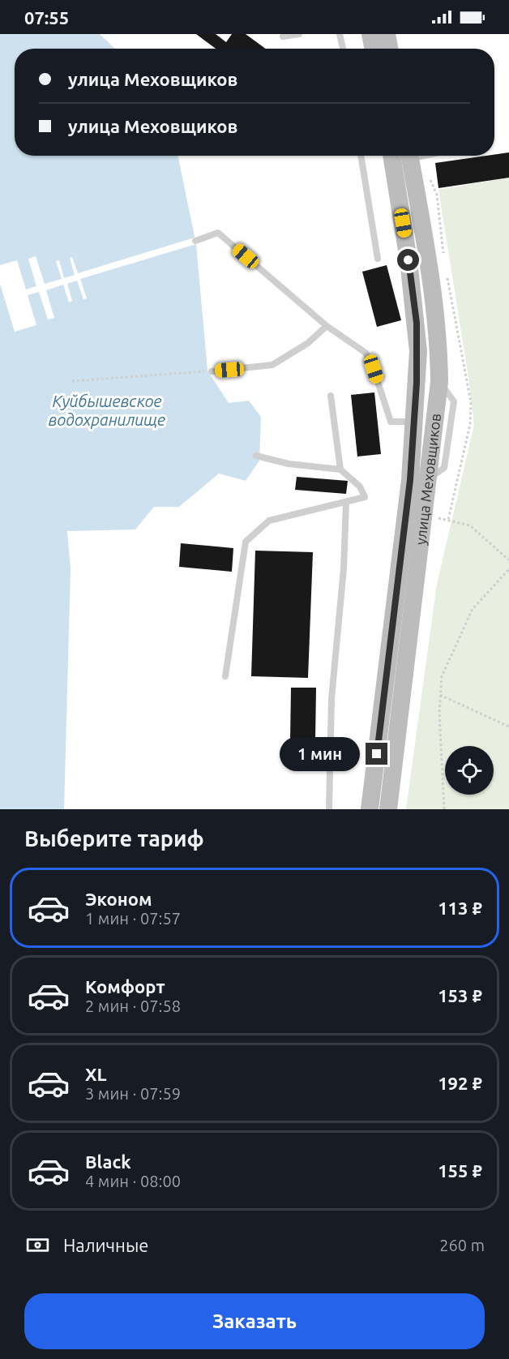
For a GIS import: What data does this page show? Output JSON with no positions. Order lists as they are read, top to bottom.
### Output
{
  "streets": {
    "main road": ["улица Меховщиков"]
  },
  "water": ["Куйбышевское водохранилище"],
  "page": {
    "status": "07:55",
    "banner": ["улица Меховщиков", "улица Меховщиков"],
    "bubble": "1 мин",
    "heading": "Выберите тариф",
    "list": [
      {
        "name": "Эконом",
        "note": "1 мин · 07:57",
        "value": "113 ₽"
      },
      {
        "name": "Комфорт",
        "note": "2 мин · 07:58",
        "value": "153 ₽"
      },
      {
        "name": "XL",
        "note": "3 мин · 07:59",
        "value": "192 ₽"
      },
      {
        "name": "Black",
        "note": "4 мин · 08:00",
        "value": "155 ₽"
      }
    ],
    "pay": ["Наличные", "260 m"],
    "buttons": "Заказать"
  }
}
